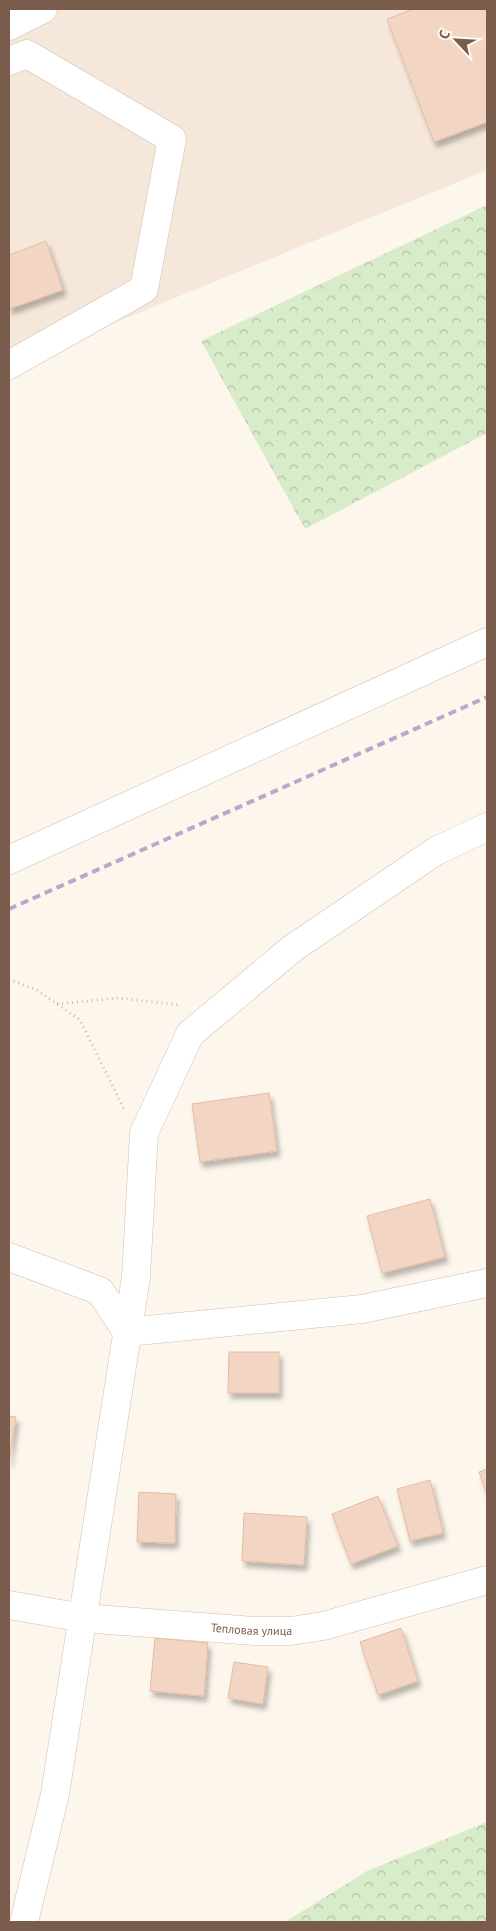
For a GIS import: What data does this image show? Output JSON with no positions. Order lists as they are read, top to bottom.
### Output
{
  "streets": {
    "street": ["Тепловая улица"]
  },
  "north": "top left"
}
